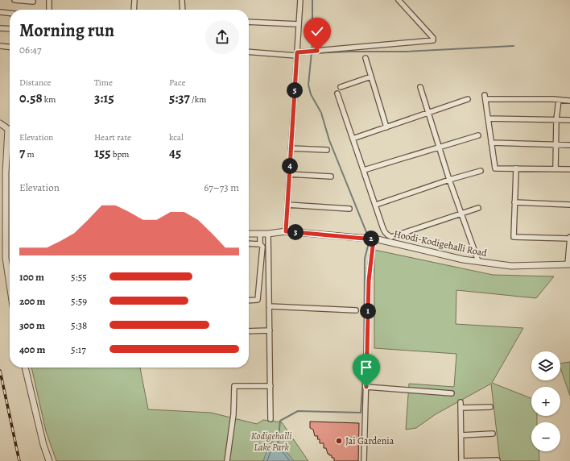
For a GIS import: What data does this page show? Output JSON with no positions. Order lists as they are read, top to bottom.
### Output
{
  "streets": {
    "street": ["Hoodi-Kodigehalli Road"]
  },
  "parks": ["Kodigehalli Lake Park"],
  "places": ["Jai Gardenia"],
  "page": {
    "heading": ["Morning run", "06:47"],
    "stats": [
      ["Distance", "0.58 km"],
      ["Time", "3:15"],
      ["Pace", "5:37 /km"],
      ["Elevation", "7 m"],
      ["Heart rate", "155 bpm"],
      ["kcal", "45"]
    ],
    "pins": [
      "5",
      "4",
      "3",
      "2",
      "1"
    ],
    "chart": ["Elevation", "67–73 m"],
    "list": [
      {
        "name": "100 m",
        "note": "5:55"
      },
      {
        "name": "200 m",
        "note": "5:59"
      },
      {
        "name": "300 m",
        "note": "5:38"
      },
      {
        "name": "400 m",
        "note": "5:17"
      }
    ],
    "map_buttons": ["+", "−"]
  }
}
